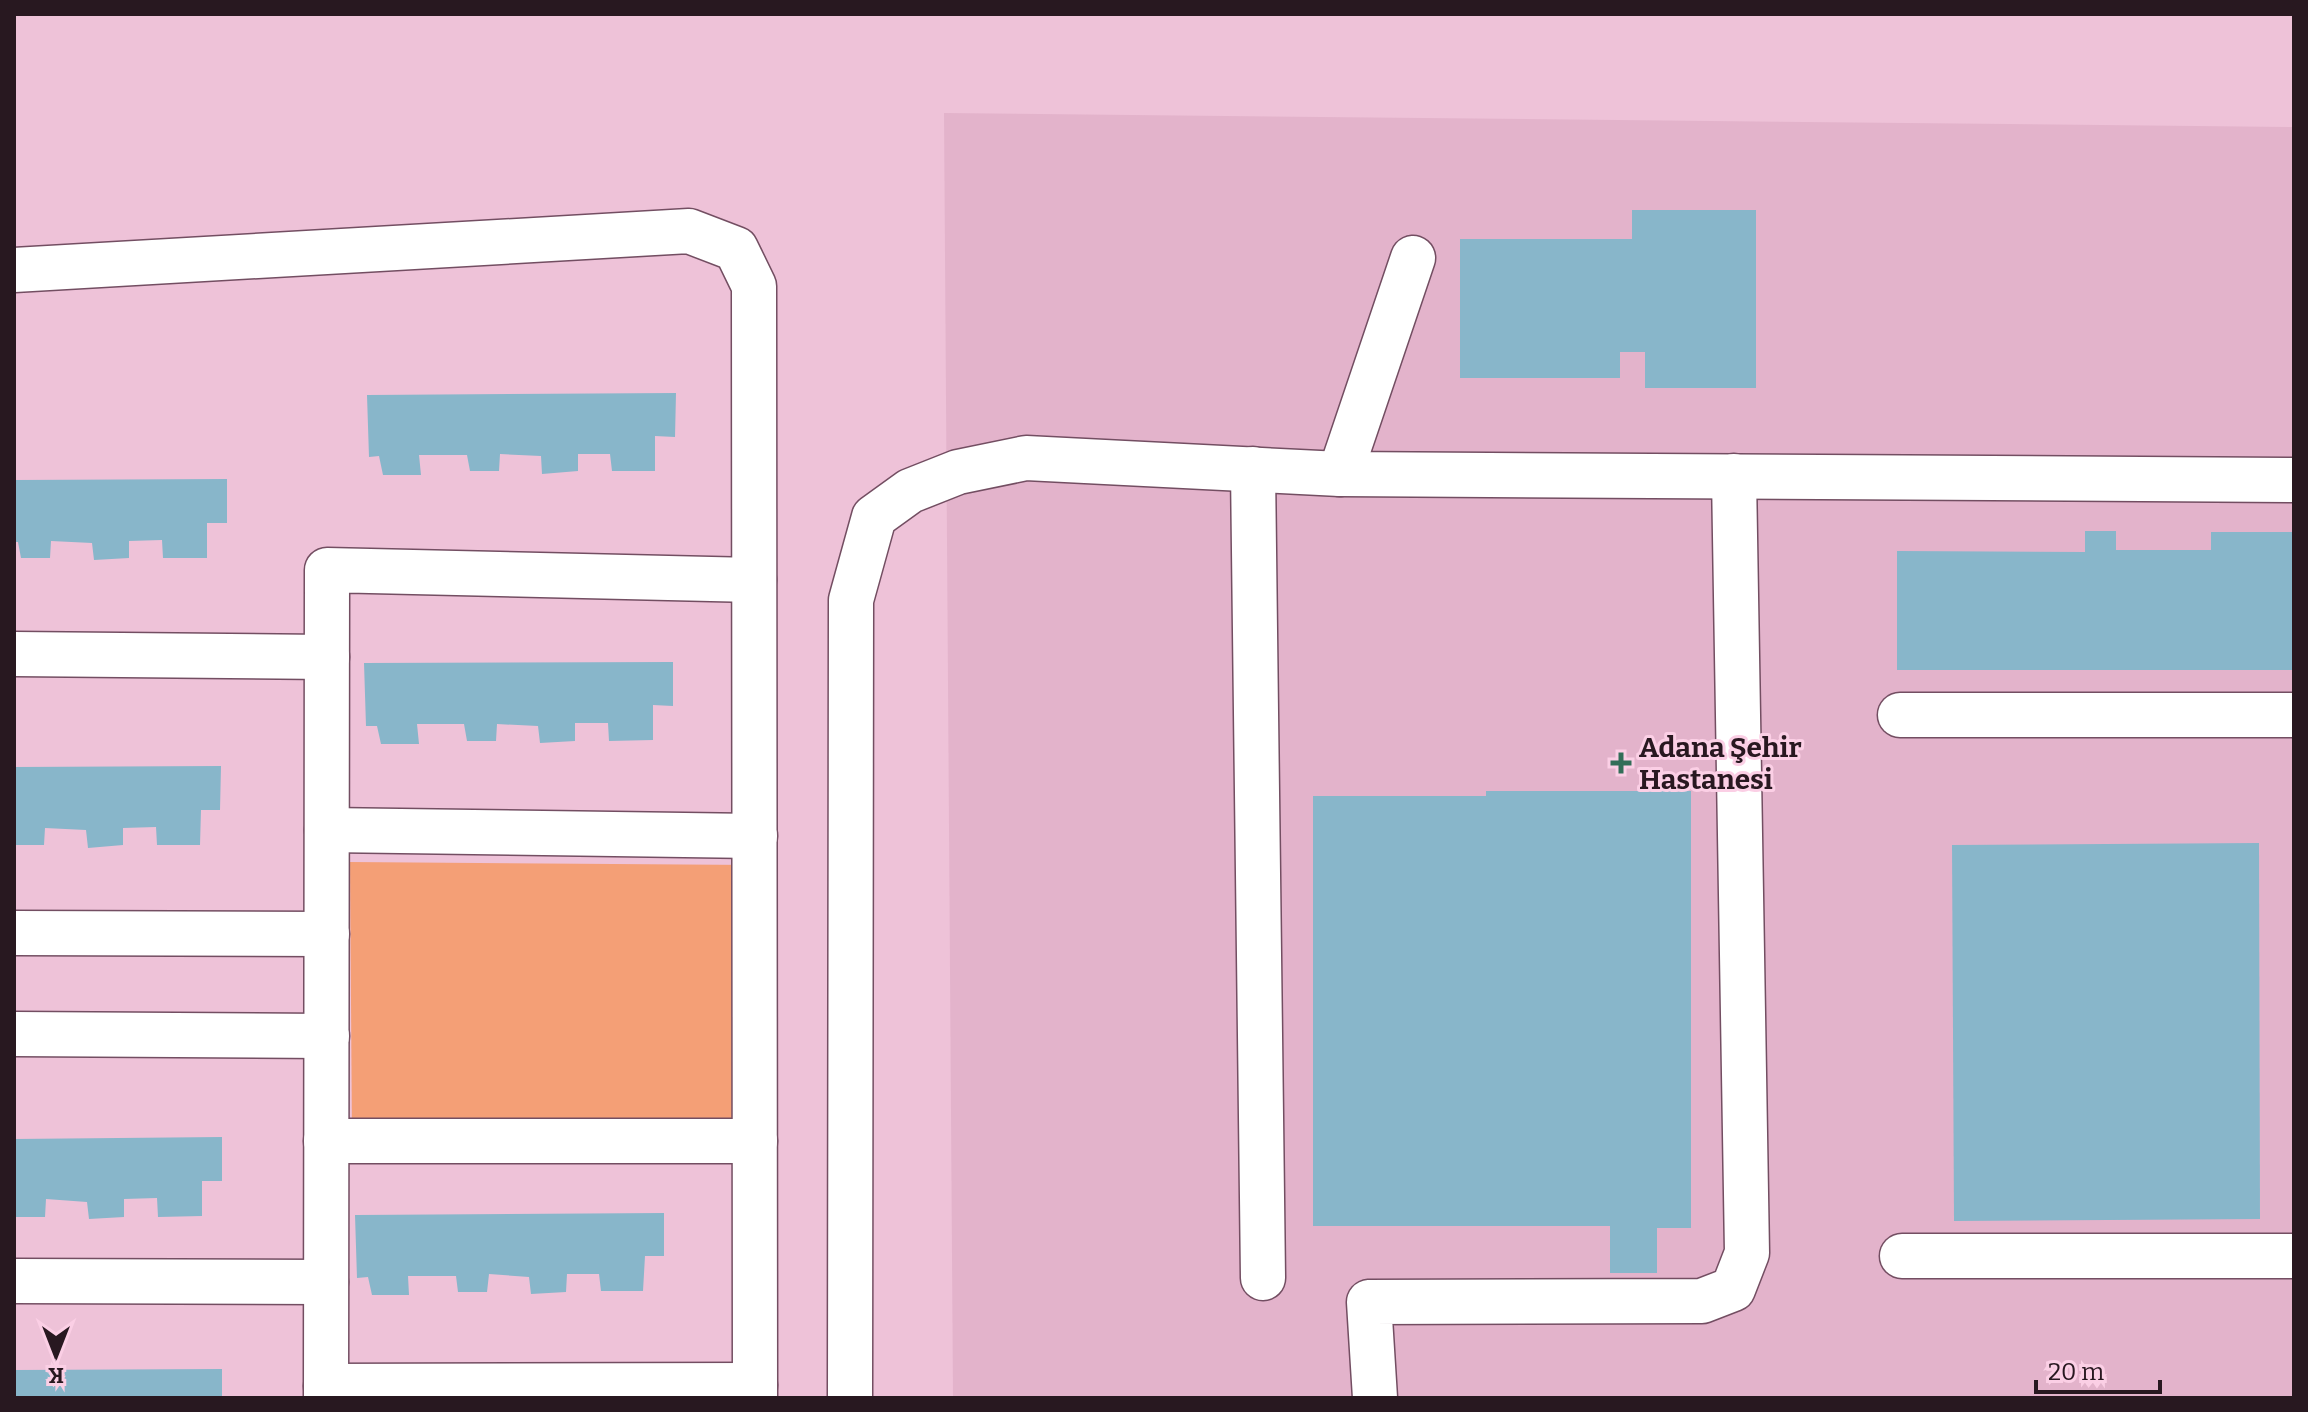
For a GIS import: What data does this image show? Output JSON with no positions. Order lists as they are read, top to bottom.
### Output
{
  "places": {
    "health": ["Adana Şehir Hastanesi"]
  },
  "scale_bar": "20 m",
  "north": "bottom"
}
